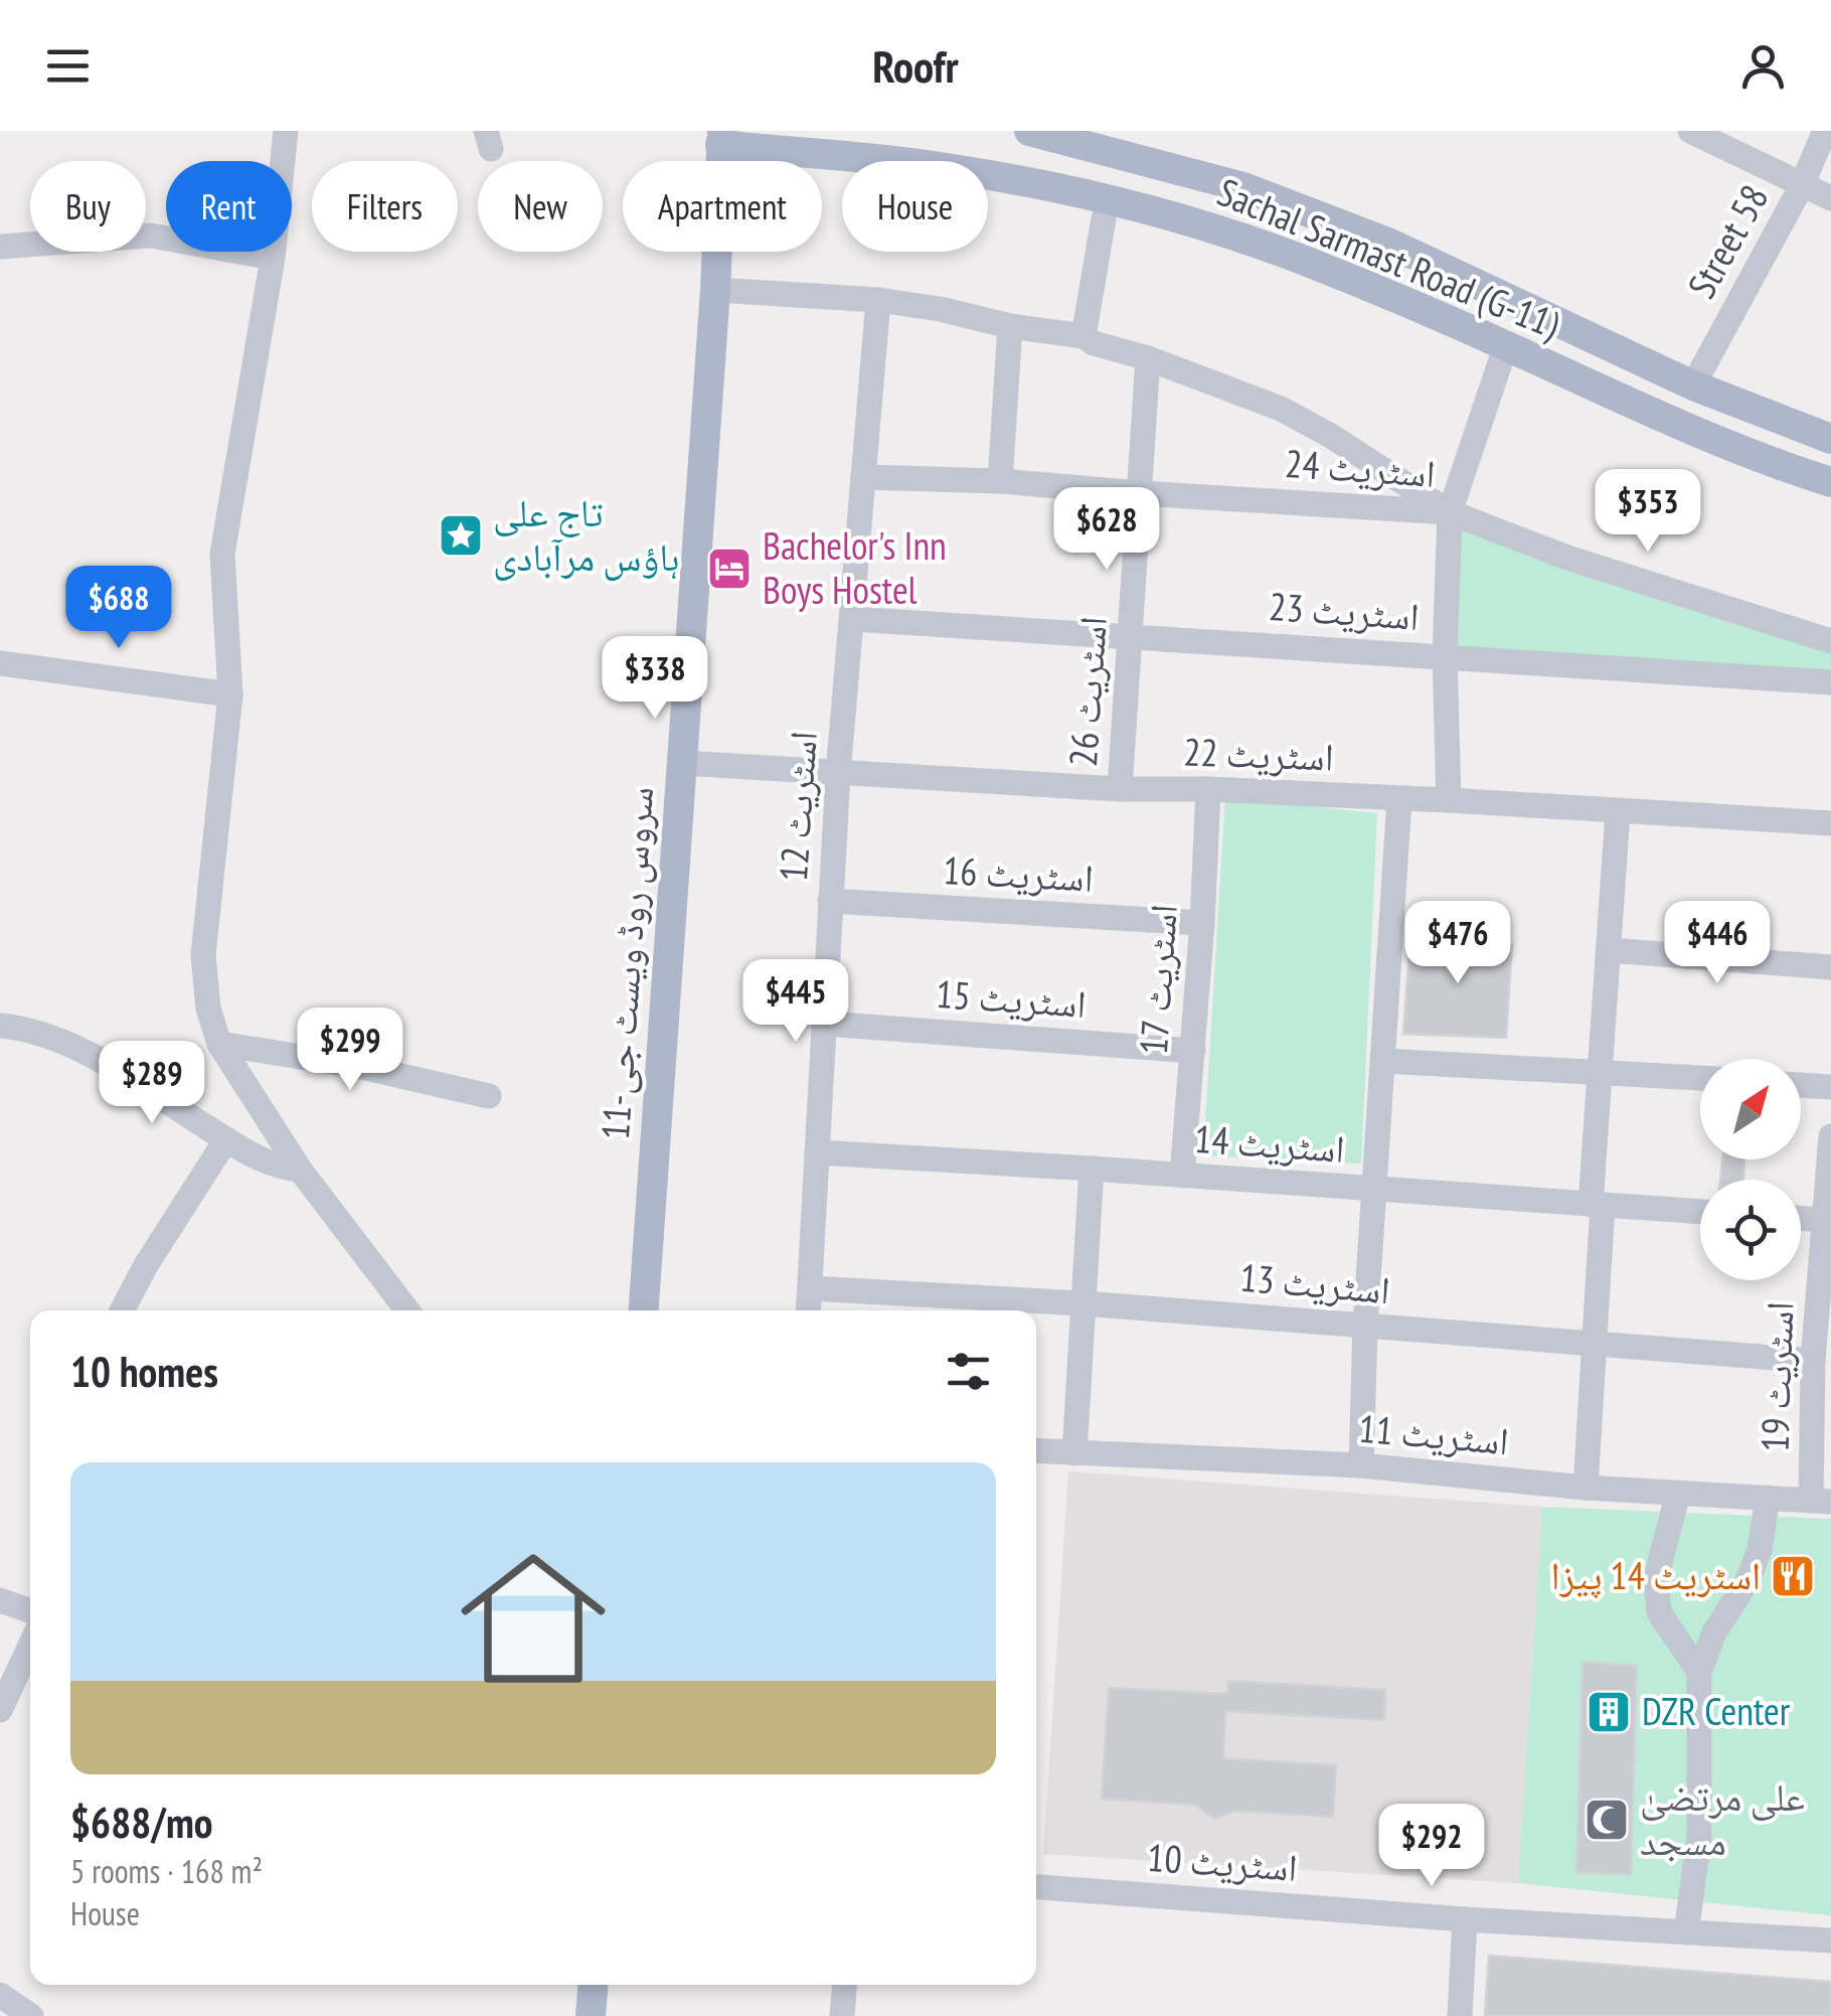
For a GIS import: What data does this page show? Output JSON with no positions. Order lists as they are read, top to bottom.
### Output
{
  "streets": {
    "main road": ["Sachal Sarmast Road (G-11)", "سروس روڈ ویسٹ جی-11"],
    "street": [
      "Street 58",
      "اسٹریٹ 24",
      "اسٹریٹ 23",
      "اسٹریٹ 26",
      "اسٹریٹ 22",
      "اسٹریٹ 12",
      "اسٹریٹ 16",
      "اسٹریٹ 17",
      "اسٹریٹ 15",
      "اسٹریٹ 14",
      "اسٹریٹ 13",
      "اسٹریٹ 19",
      "اسٹریٹ 11",
      "اسٹریٹ 10"
    ]
  },
  "crossings": [
    ["Street 58", "Sachal Sarmast Road (G-11)"],
    ["Sachal Sarmast Road (G-11)", "سروس روڈ ویسٹ جی-11"],
    ["اسٹریٹ 24", "اسٹریٹ 26"],
    ["اسٹریٹ 24", "اسٹریٹ 12"],
    ["اسٹریٹ 23", "اسٹریٹ 26"],
    ["اسٹریٹ 23", "اسٹریٹ 12"],
    ["اسٹریٹ 26", "اسٹریٹ 22"],
    ["اسٹریٹ 22", "اسٹریٹ 12"],
    ["اسٹریٹ 22", "سروس روڈ ویسٹ جی-11"],
    ["اسٹریٹ 22", "اسٹریٹ 17"],
    ["اسٹریٹ 12", "اسٹریٹ 16"],
    ["اسٹریٹ 12", "اسٹریٹ 15"],
    ["اسٹریٹ 12", "اسٹریٹ 14"],
    ["اسٹریٹ 12", "اسٹریٹ 13"],
    ["اسٹریٹ 16", "اسٹریٹ 17"],
    ["اسٹریٹ 17", "اسٹریٹ 15"],
    ["اسٹریٹ 17", "اسٹریٹ 14"],
    ["اسٹریٹ 13", "اسٹریٹ 19"],
    ["اسٹریٹ 19", "اسٹریٹ 11"]
  ],
  "places": {
    "place": ["تاج علی ہاؤس مرآبادی"],
    "hotel": ["Bachelor's Inn Boys Hostel"],
    "restaurant": ["اسٹریٹ 14 پیزا"],
    "building": ["DZR Center"],
    "mosque": ["علی مرتضیٰ مسجد"]
  },
  "north": "top right",
  "page": {
    "header": "Roofr",
    "chip": [
      "Buy",
      "Rent",
      "Filters",
      "New",
      "Apartment",
      "House"
    ],
    "price": [
      "$353",
      "$628",
      "$688",
      "$338",
      "$476",
      "$446",
      "$445",
      "$299",
      "$289",
      "$292"
    ],
    "heading": "10 homes",
    "list": [
      {
        "name": "$688/mo",
        "note": "5 rooms · 168 m² · House"
      }
    ]
  }
}
